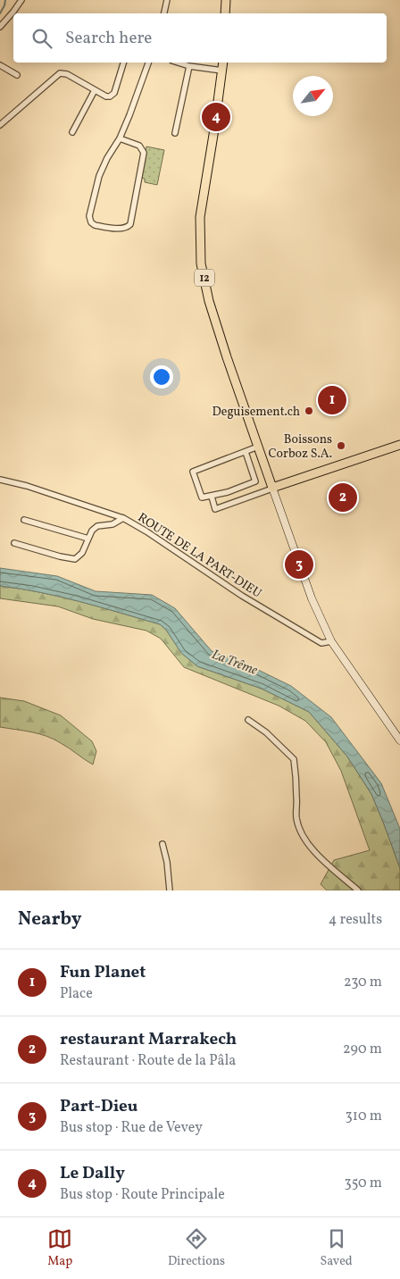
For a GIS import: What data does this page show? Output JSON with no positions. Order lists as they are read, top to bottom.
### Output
{
  "streets": {
    "main road": ["12"],
    "street": ["ROUTE DE LA PART-DIEU"]
  },
  "water": ["La Trême"],
  "places": ["Deguisement.ch", "Boissons Corboz S.A."],
  "north": "top right",
  "page": {
    "search": "Search here",
    "pins": [
      "4",
      "1",
      "2",
      "3"
    ],
    "heading": ["Nearby", "4 results"],
    "list": [
      {
        "mark": "1",
        "name": "Fun Planet",
        "note": "Place",
        "value": "230 m"
      },
      {
        "mark": "2",
        "name": "restaurant Marrakech",
        "note": "Restaurant · Route de la Pâla",
        "value": "290 m"
      },
      {
        "mark": "3",
        "name": "Part-Dieu",
        "note": "Bus stop · Rue de Vevey",
        "value": "310 m"
      },
      {
        "mark": "4",
        "name": "Le Dally",
        "note": "Bus stop · Route Principale",
        "value": "350 m"
      }
    ],
    "nav": ["Map", "Directions", "Saved"]
  }
}
